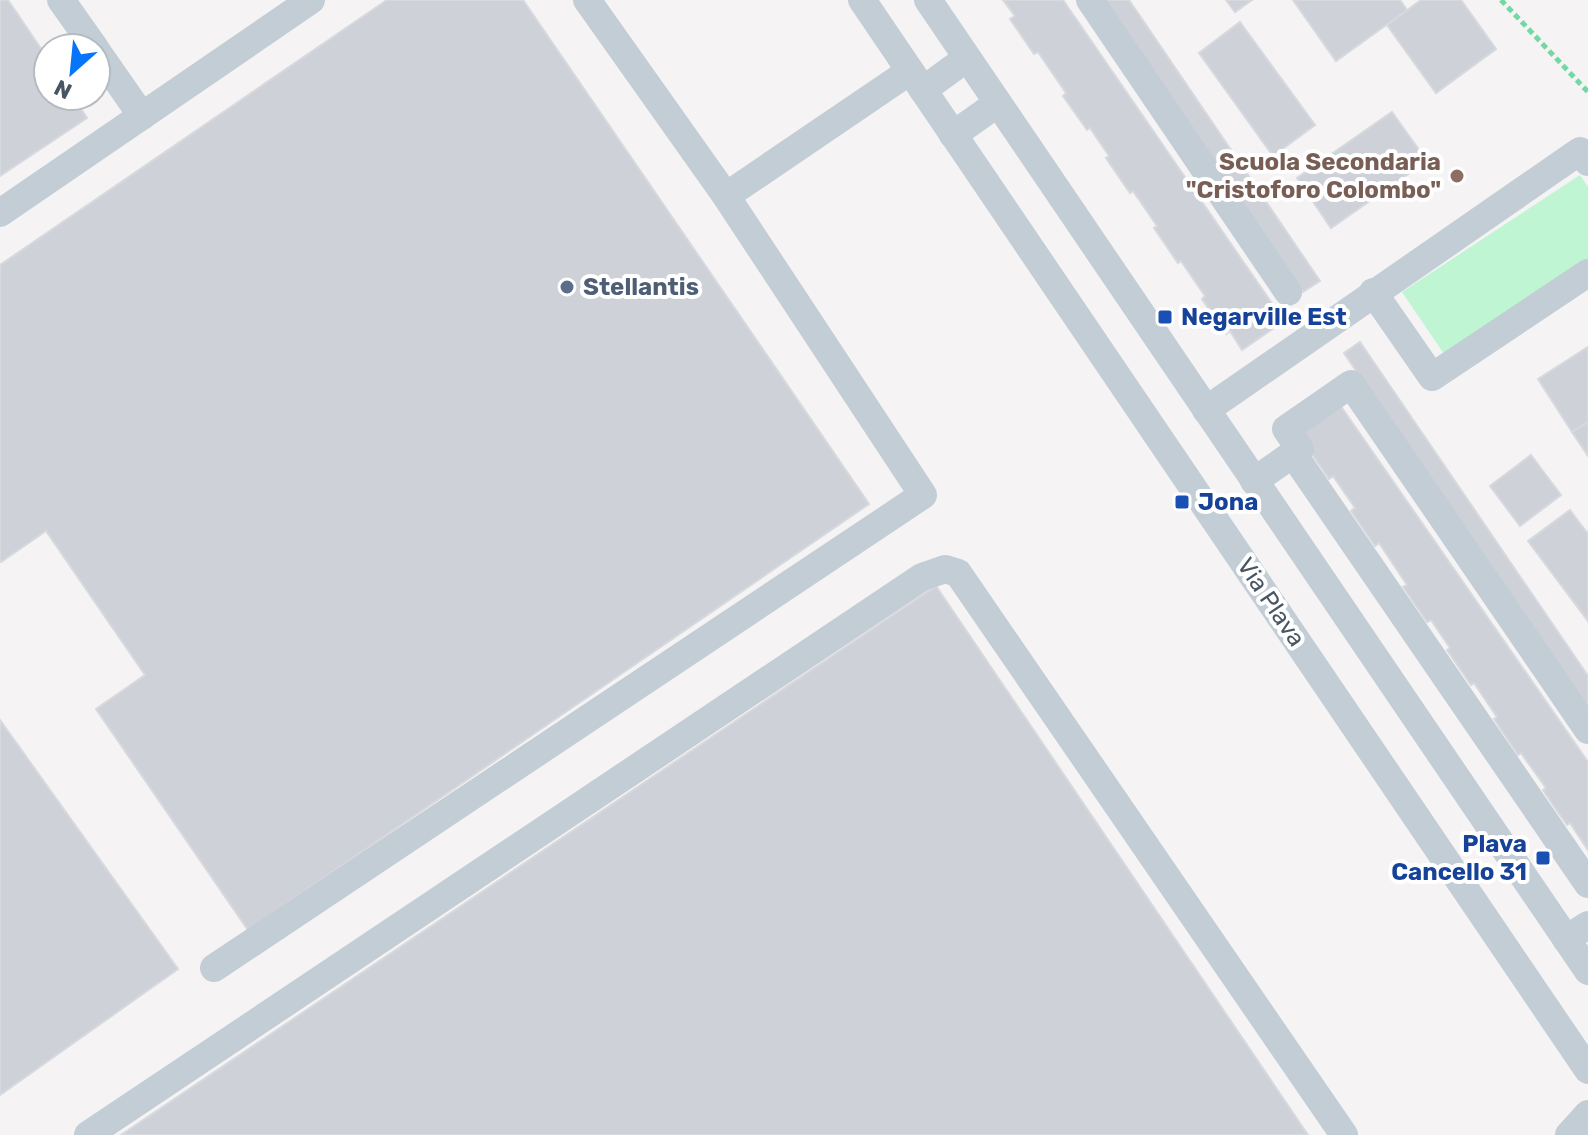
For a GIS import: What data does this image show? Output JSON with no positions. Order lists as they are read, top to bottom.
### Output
{
  "streets": {
    "street": ["Via Plava"]
  },
  "places": {
    "other": ["Scuola Secondaria \"Cristoforo Colombo\"", "Stellantis"],
    "transit": ["Negarville Est", "Jona", "Plava Cancello 31"]
  },
  "north": "bottom left"
}
